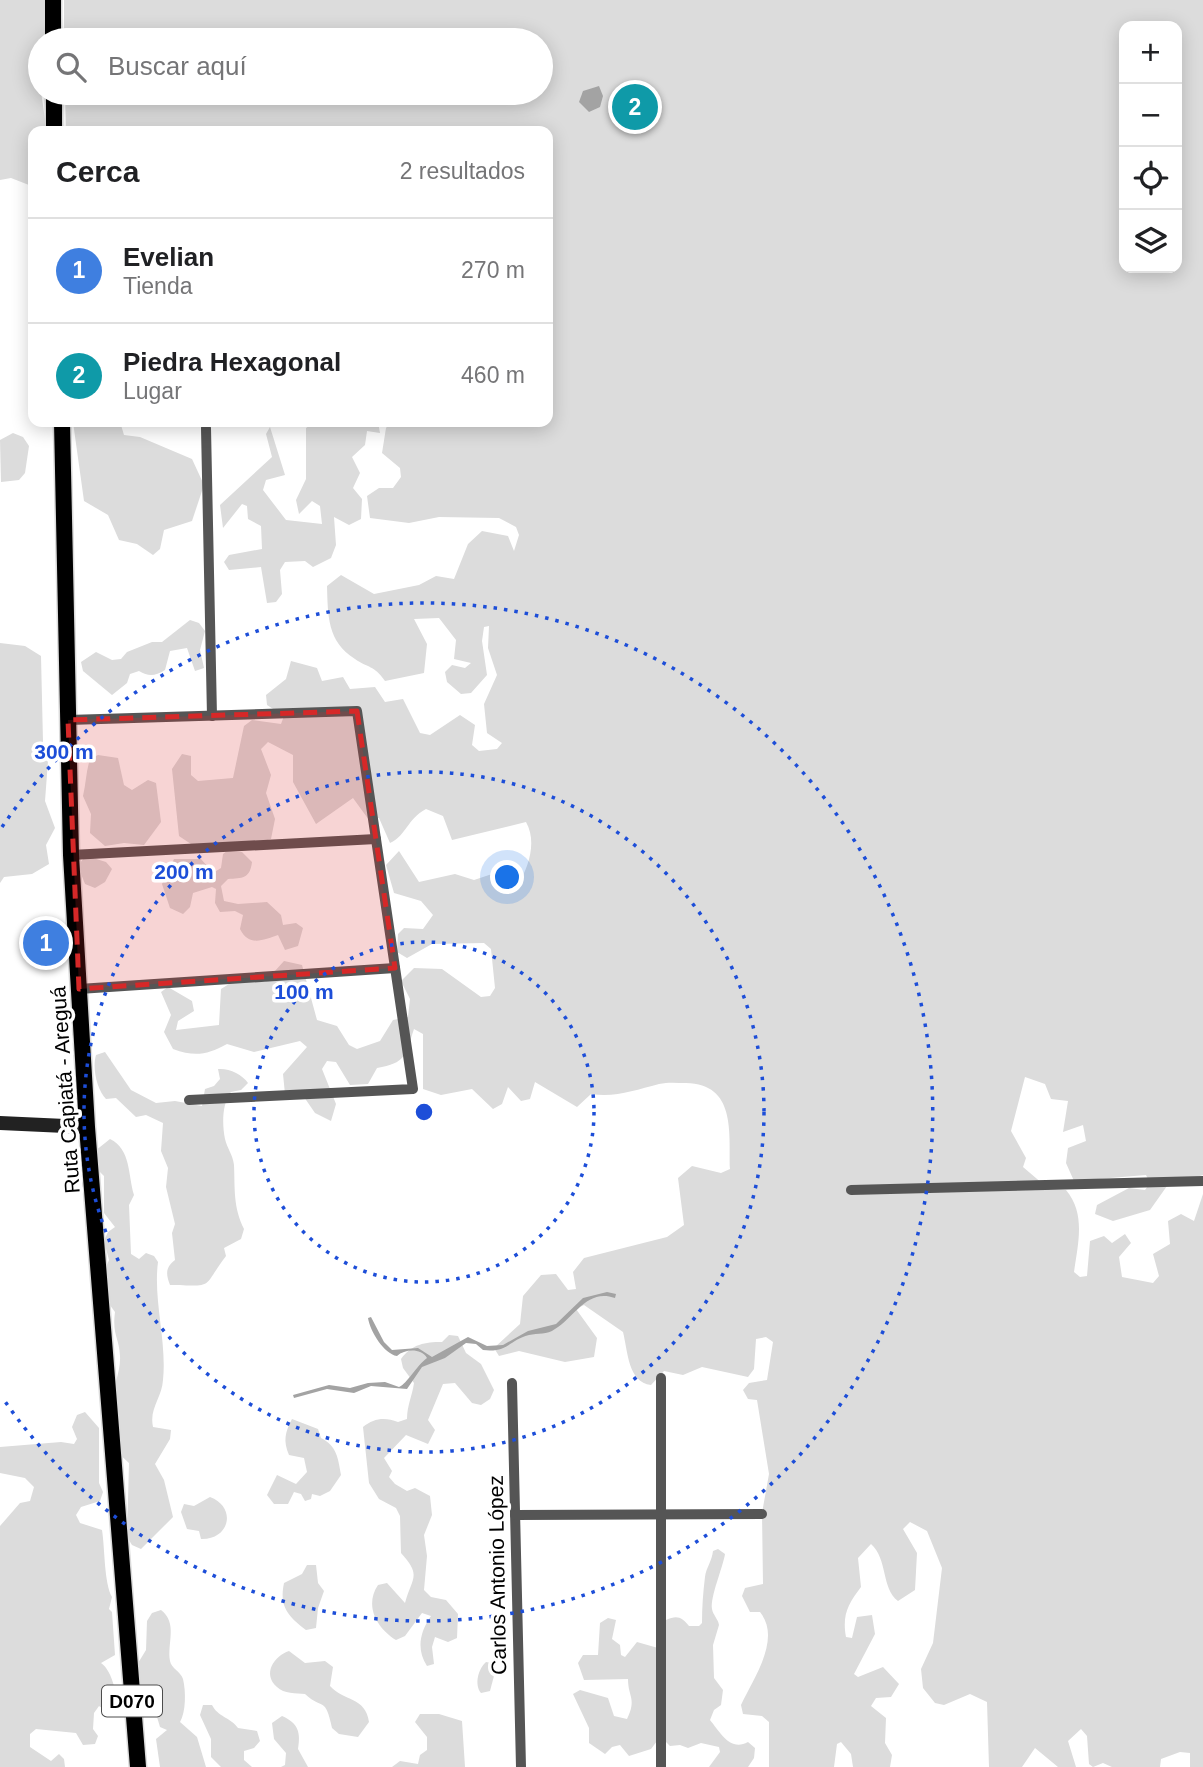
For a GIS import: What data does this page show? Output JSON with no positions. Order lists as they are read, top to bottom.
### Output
{
  "streets": {
    "main road": ["Ruta Capiatá - Areguá", "D070"],
    "street": ["Carlos Antonio López"]
  },
  "page": {
    "map_buttons": ["+", "−"],
    "search": "Buscar aquí",
    "pins": ["2", "1"],
    "heading": ["Cerca", "2 resultados"],
    "list": [
      {
        "mark": "1",
        "name": "Evelian",
        "note": "Tienda",
        "value": "270 m"
      },
      {
        "mark": "2",
        "name": "Piedra Hexagonal",
        "note": "Lugar",
        "value": "460 m"
      }
    ]
  },
  "rings": ["300 m", "200 m", "100 m"]
}
